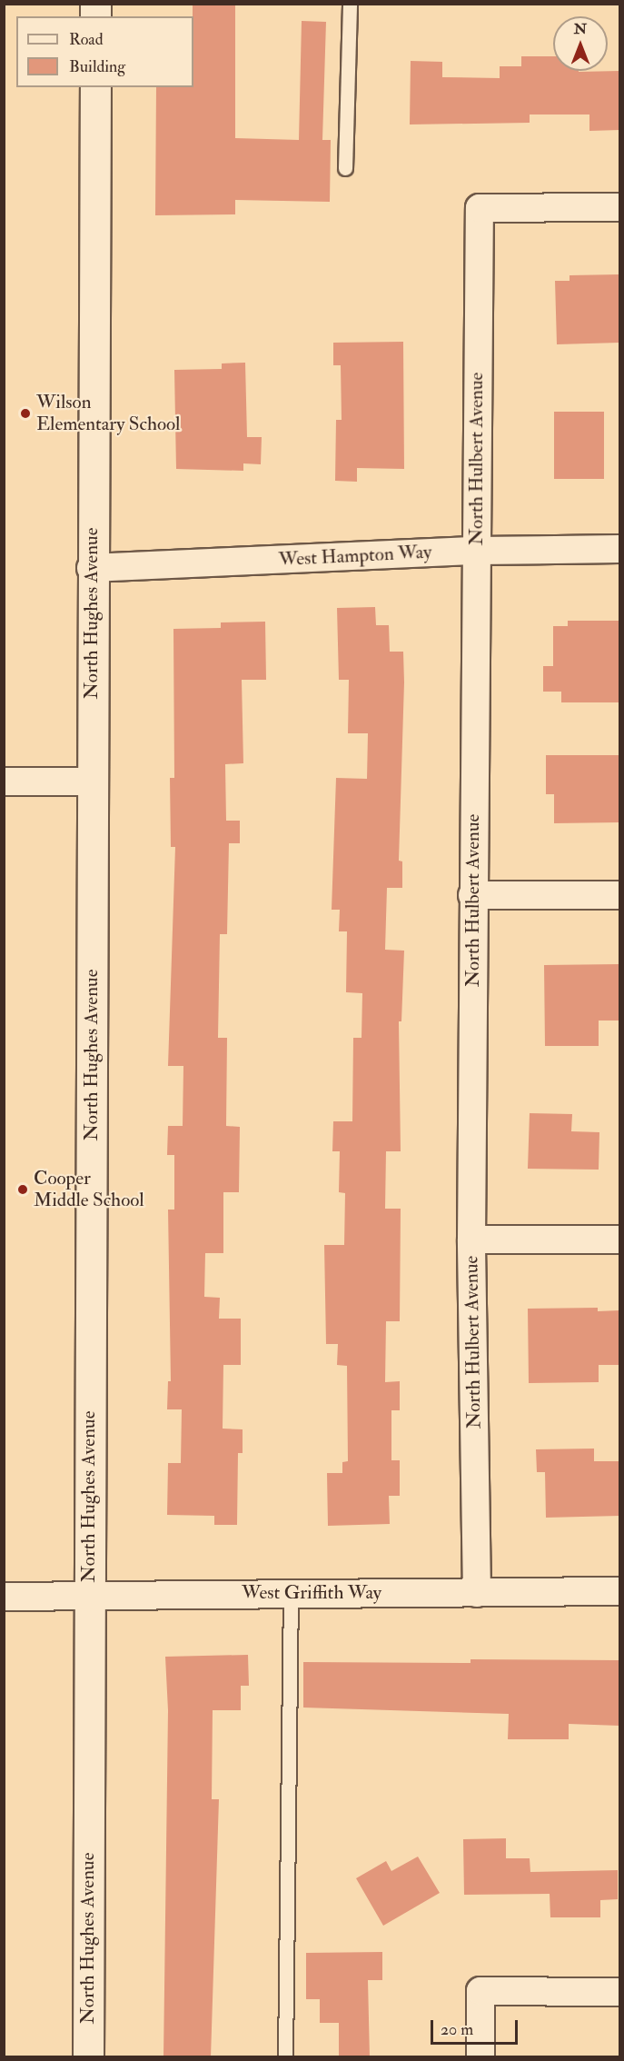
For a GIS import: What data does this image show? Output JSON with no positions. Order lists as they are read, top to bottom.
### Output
{
  "streets": {
    "street": [
      "North Hulbert Avenue",
      "West Hampton Way",
      "North Hughes Avenue",
      "West Griffith Way"
    ]
  },
  "crossings": [
    ["North Hulbert Avenue", "West Hampton Way"],
    ["North Hulbert Avenue", "West Griffith Way"],
    ["West Hampton Way", "North Hughes Avenue"],
    ["North Hughes Avenue", "West Griffith Way"]
  ],
  "places": ["Wilson Elementary School", "Cooper Middle School"],
  "legend": ["Road", "Building"],
  "scale_bar": "20 m",
  "north": "top"
}
